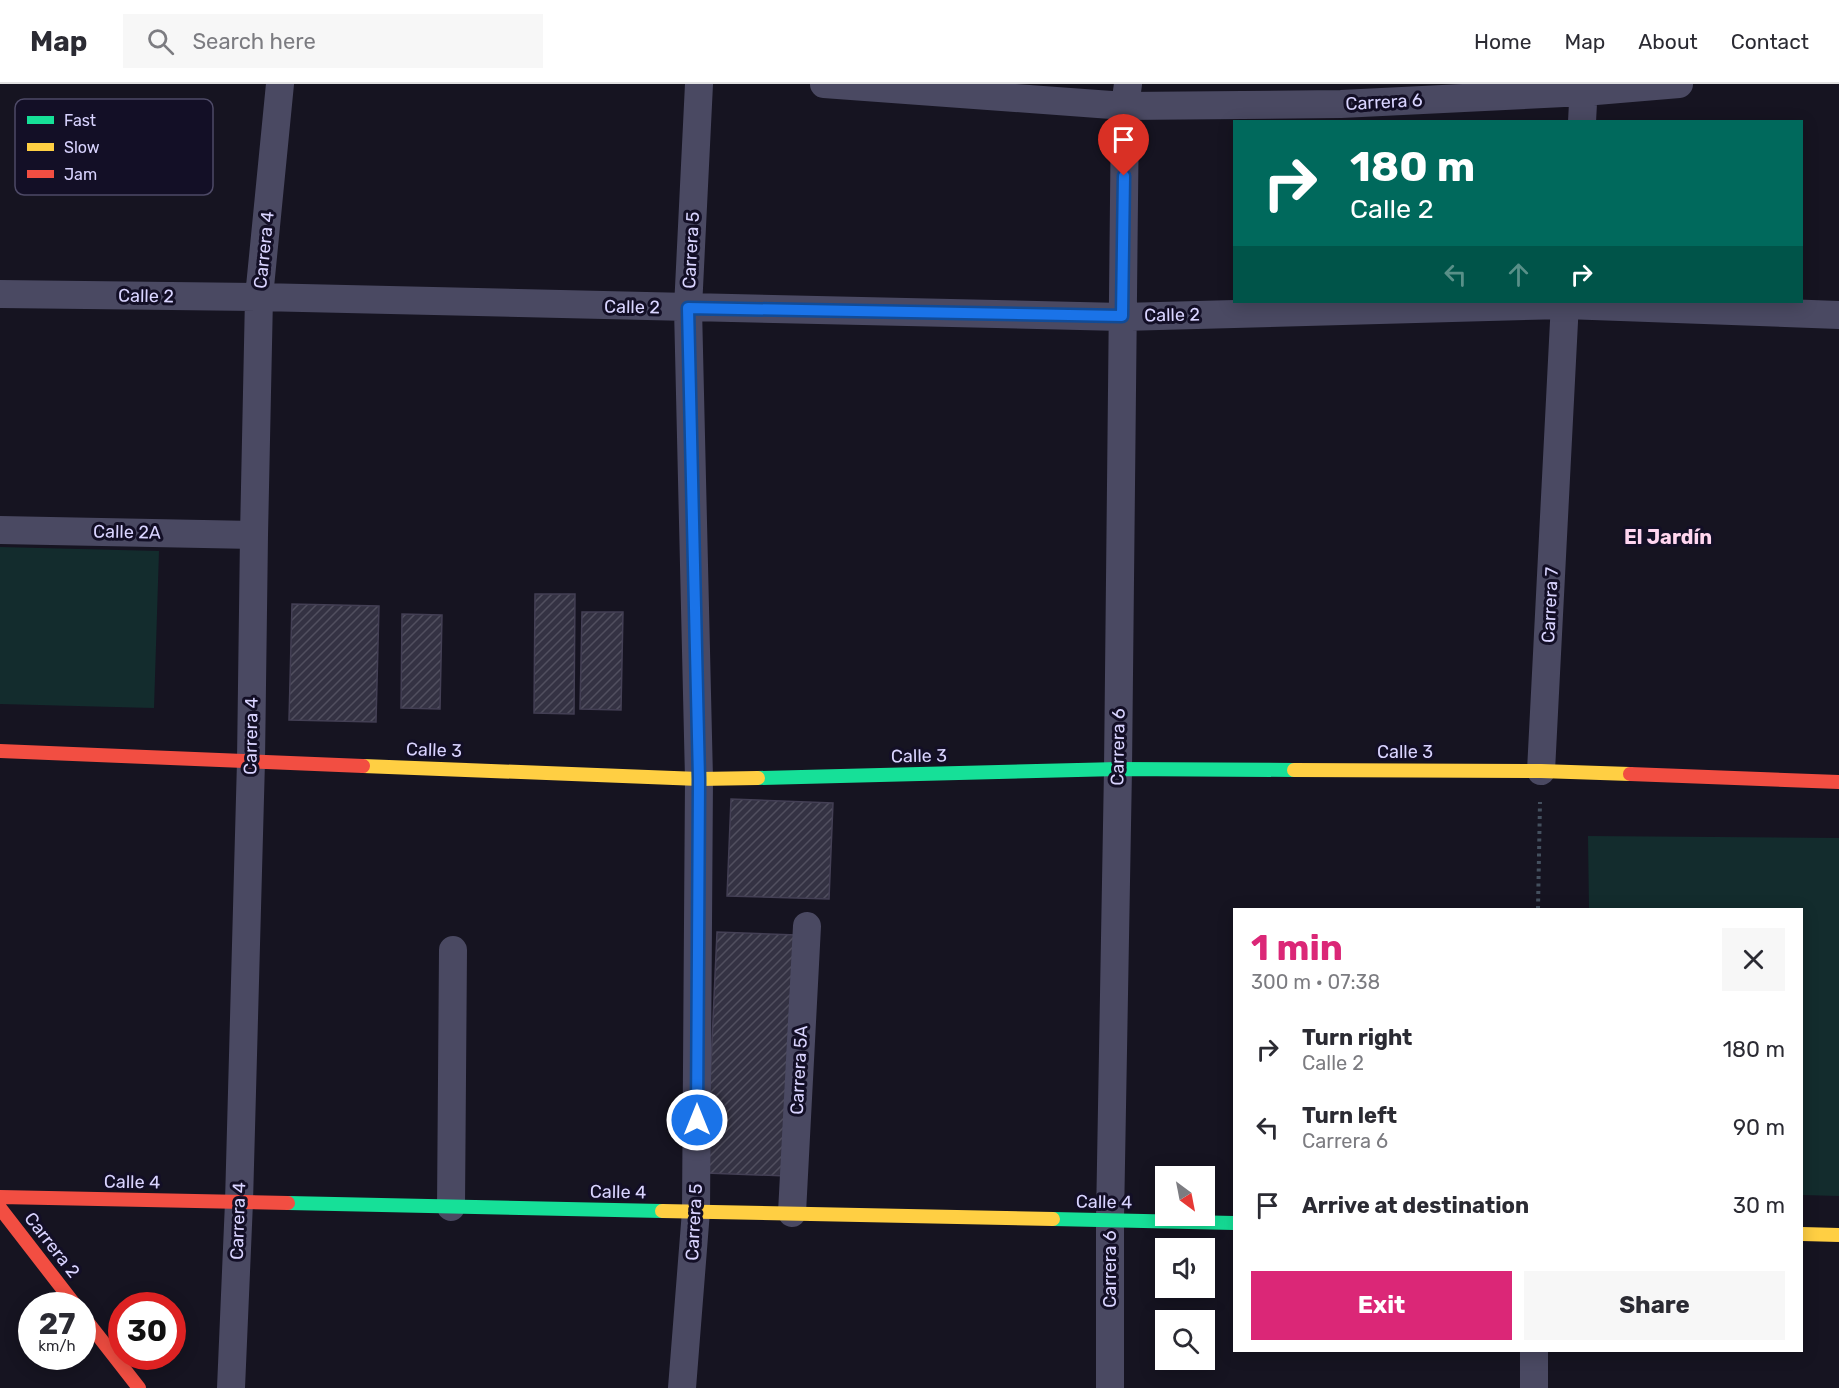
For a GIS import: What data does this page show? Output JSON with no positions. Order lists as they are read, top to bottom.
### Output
{
  "streets": {
    "street": [
      "Carrera 6",
      "Carrera 4",
      "Carrera 5",
      "Calle 2",
      "Calle 2A",
      "Carrera 7",
      "Calle 3",
      "Carrera 5A",
      "Calle 4",
      "Carrera 2"
    ]
  },
  "crossings": [
    ["Carrera 6", "Calle 2"],
    ["Carrera 6", "Calle 3"],
    ["Carrera 6", "Calle 4"],
    ["Carrera 4", "Calle 2"],
    ["Carrera 4", "Calle 2A"],
    ["Carrera 4", "Calle 3"],
    ["Carrera 4", "Calle 4"],
    ["Carrera 5", "Calle 2"],
    ["Carrera 5", "Calle 3"],
    ["Carrera 5", "Calle 4"],
    ["Calle 2", "Carrera 7"],
    ["Carrera 7", "Calle 3"],
    ["Carrera 5A", "Calle 4"]
  ],
  "districts": ["El Jardín"],
  "legend": ["Fast", "Slow", "Jam"],
  "north": "bottom right",
  "page": {
    "header": "Map",
    "search": "Search here",
    "nav": [
      "Home",
      "Map",
      "About",
      "Contact"
    ],
    "turn": ["180 m", "Calle 2"],
    "heading": ["1 min", "300 m · 07:38"],
    "list": [
      {
        "name": "Turn right",
        "note": "Calle 2",
        "value": "180 m"
      },
      {
        "name": "Turn left",
        "note": "Carrera 6",
        "value": "90 m"
      },
      {
        "name": "Arrive at destination",
        "value": "30 m"
      }
    ],
    "buttons": ["Exit", "Share"],
    "speed": "27 km/h",
    "limit": "30"
  }
}
